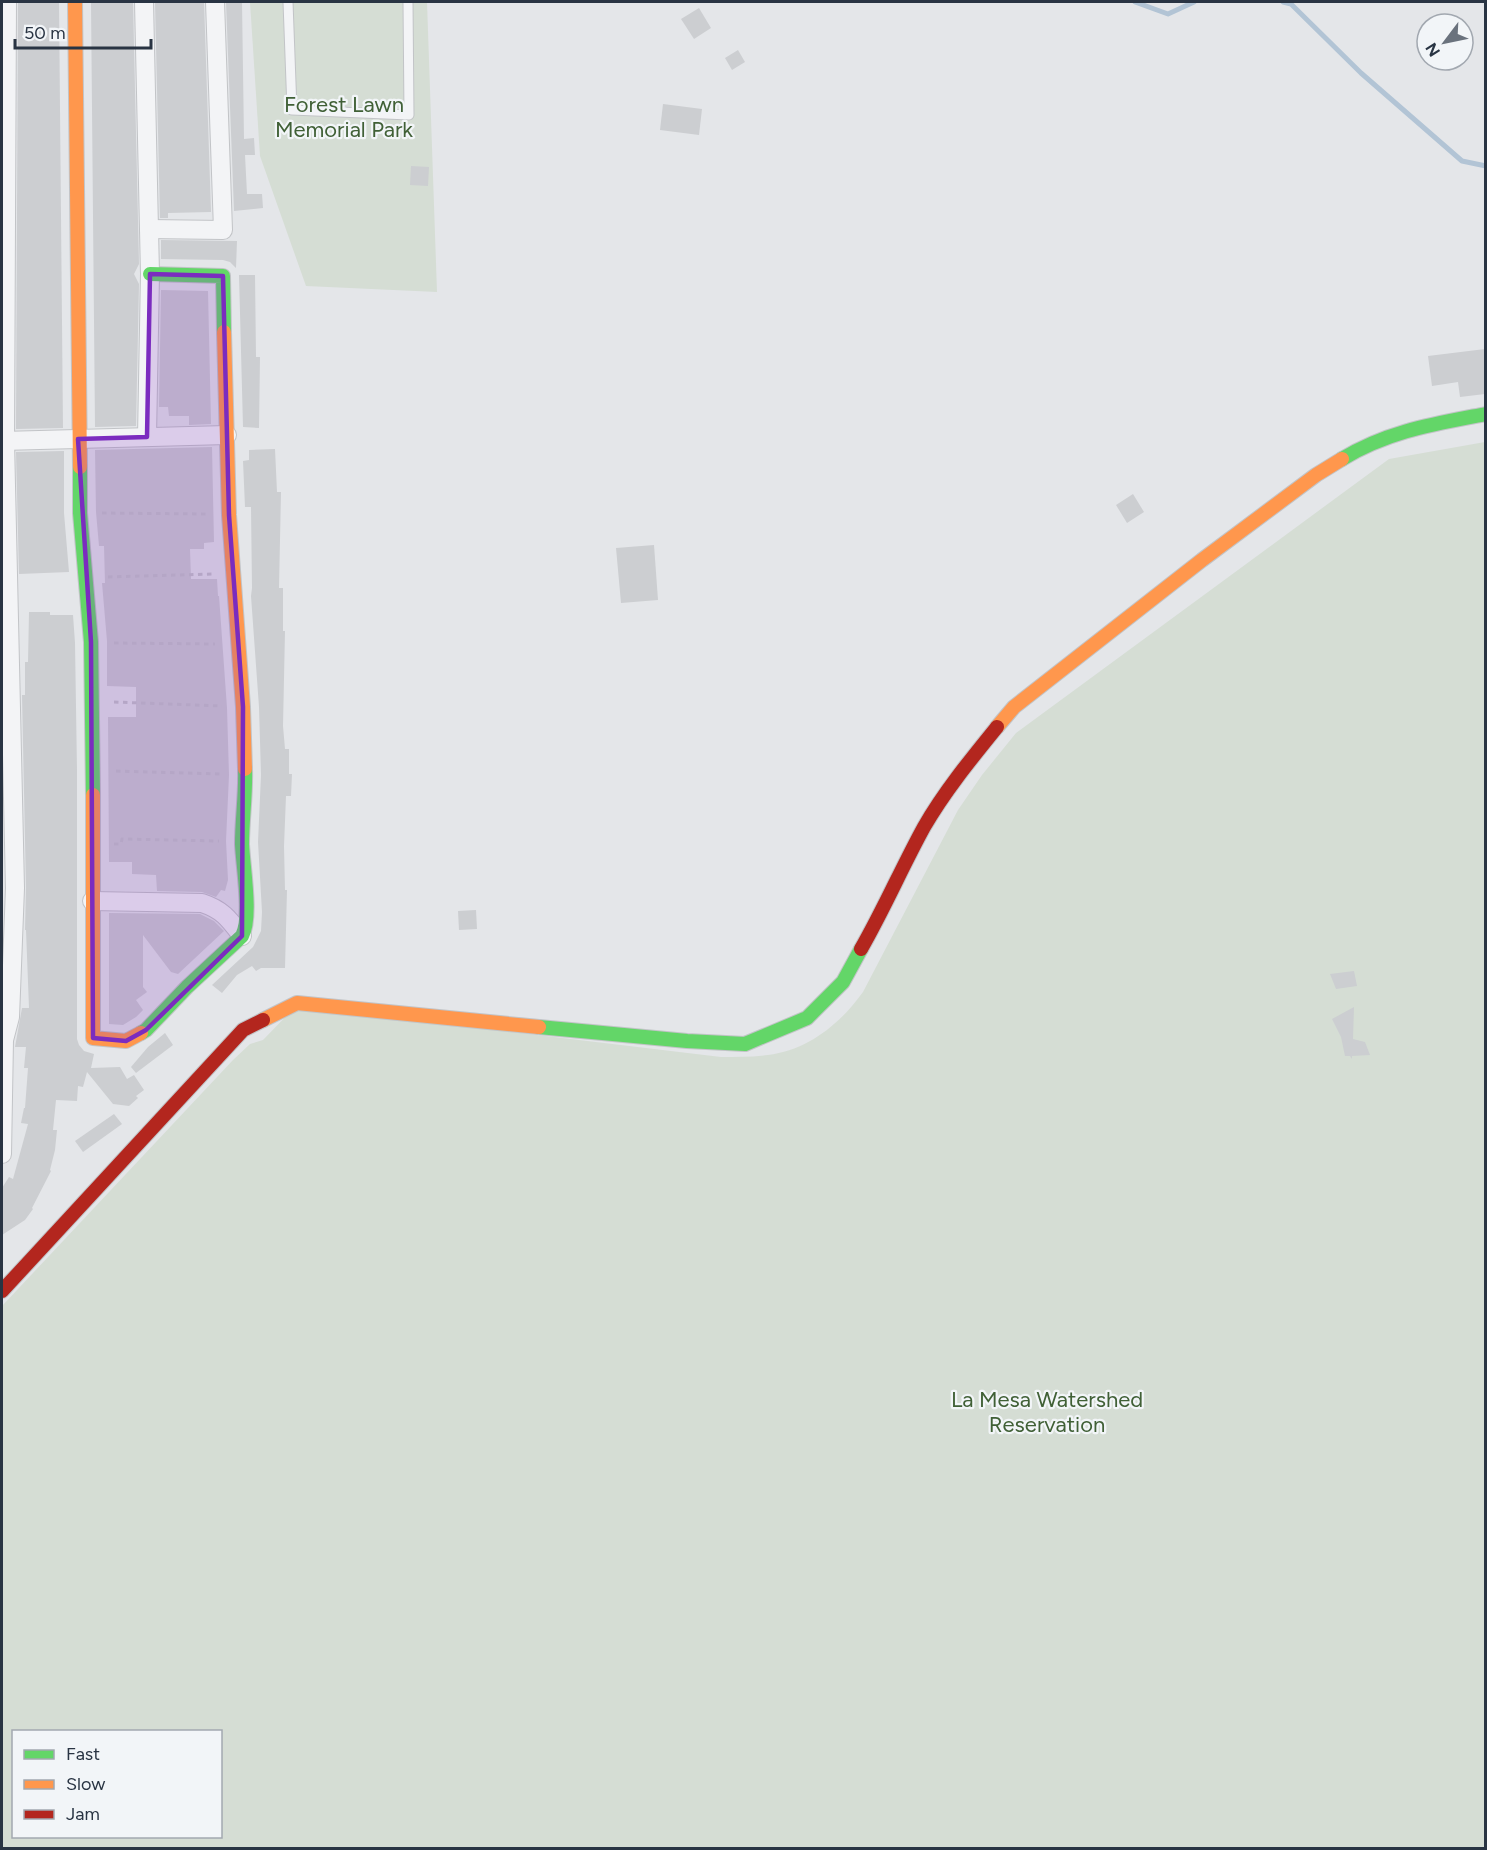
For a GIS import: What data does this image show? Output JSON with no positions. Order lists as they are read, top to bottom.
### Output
{
  "parks": ["Forest Lawn Memorial Park", "La Mesa Watershed Reservation"],
  "legend": ["Fast", "Slow", "Jam"],
  "scale_bar": "50 m",
  "north": "bottom left"
}
